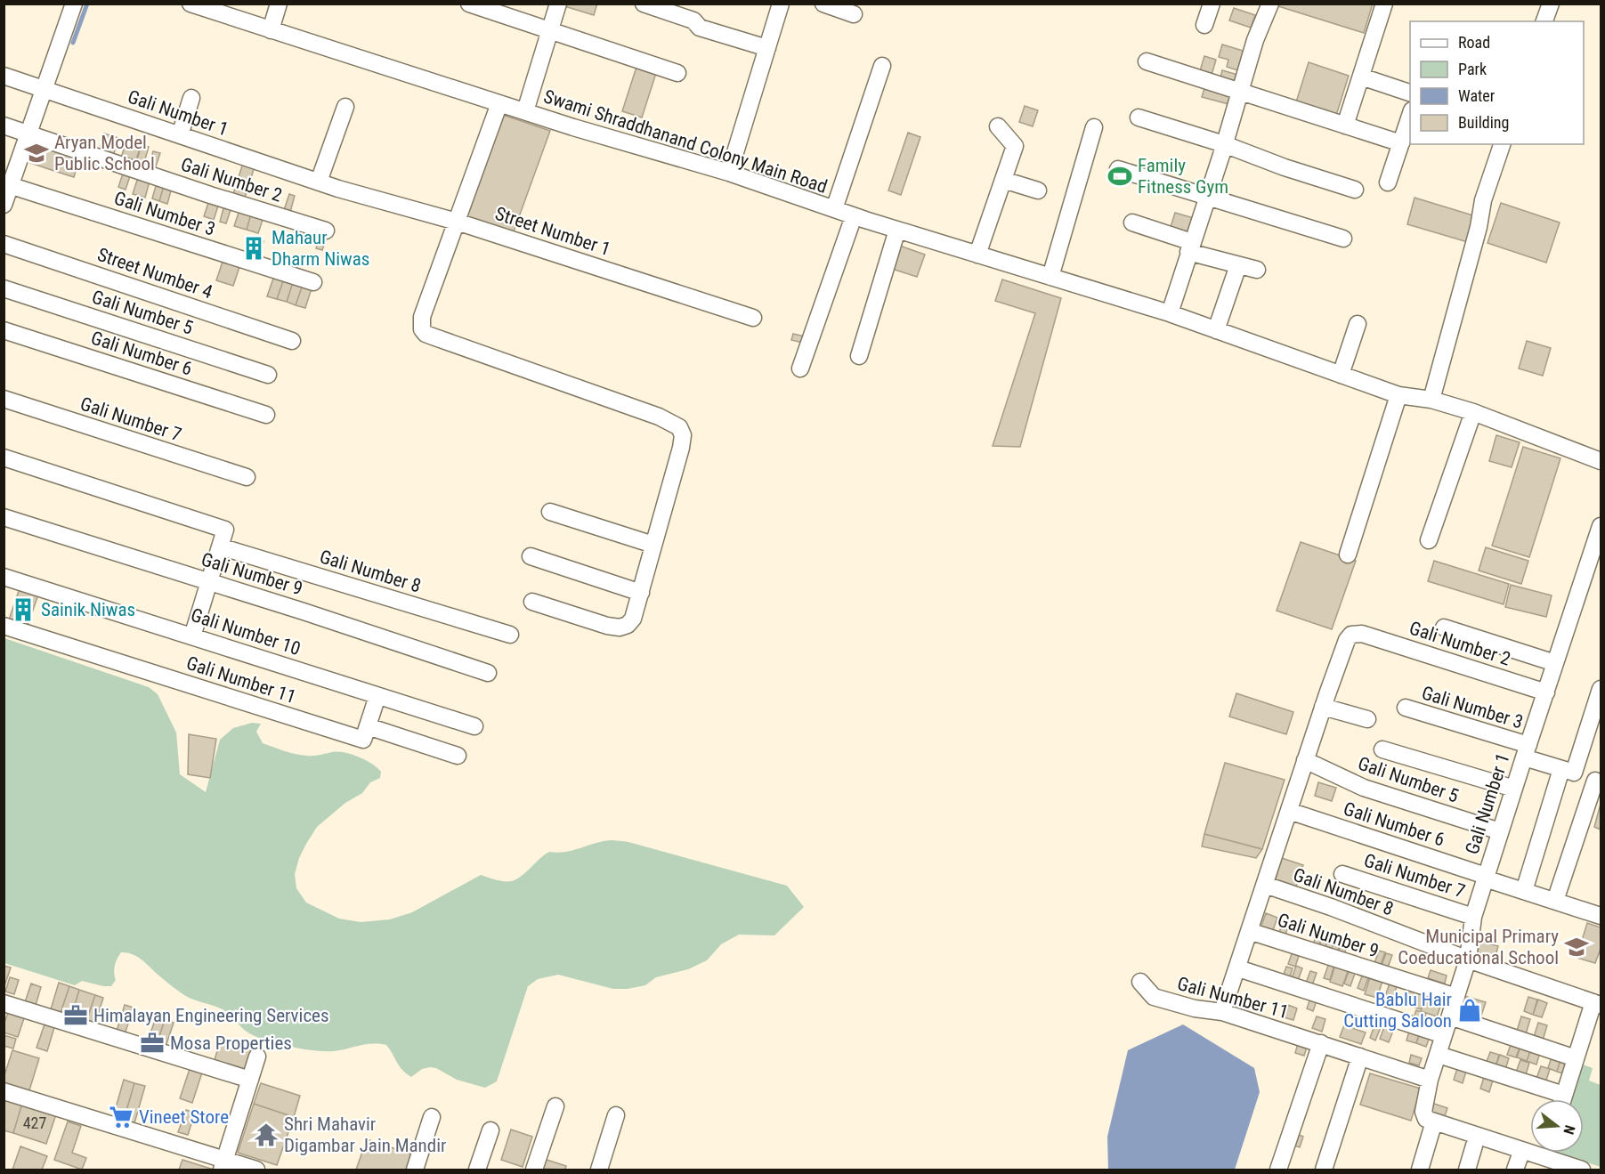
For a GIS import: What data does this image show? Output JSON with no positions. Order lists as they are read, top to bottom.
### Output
{
  "streets": {
    "street": [
      "Gali Number 1",
      "Swami Shraddhanand Colony Main Road",
      "Gali Number 2",
      "Gali Number 3",
      "Street Number 1",
      "Street Number 4",
      "Gali Number 5",
      "Gali Number 6",
      "Gali Number 7",
      "Gali Number 8",
      "Gali Number 9",
      "Gali Number 10",
      "Gali Number 11"
    ]
  },
  "crossings": [
    ["Gali Number 1", "Gali Number 2"],
    ["Gali Number 1", "Gali Number 3"],
    ["Gali Number 1", "Street Number 1"],
    ["Gali Number 1", "Gali Number 5"],
    ["Gali Number 1", "Gali Number 6"],
    ["Gali Number 1", "Gali Number 7"],
    ["Gali Number 1", "Gali Number 8"],
    ["Gali Number 1", "Gali Number 9"],
    ["Gali Number 1", "Gali Number 11"]
  ],
  "places": {
    "school or university": ["Aryan Model Public School", "Municipal Primary Coeducational School"],
    "sports": ["Family Fitness Gym"],
    "building": ["Mahaur Dharm Niwas", "Sainik Niwas"],
    "shop": ["Bablu Hair Cutting Saloon"],
    "office": ["Himalayan Engineering Services", "Mosa Properties"],
    "supermarket": ["Vineet Store"],
    "temple": ["Shri Mahavir Digambar Jain Mandir"]
  },
  "house_numbers": ["427"],
  "legend": [
    "Road",
    "Park",
    "Water",
    "Building"
  ],
  "north": "right"
}
